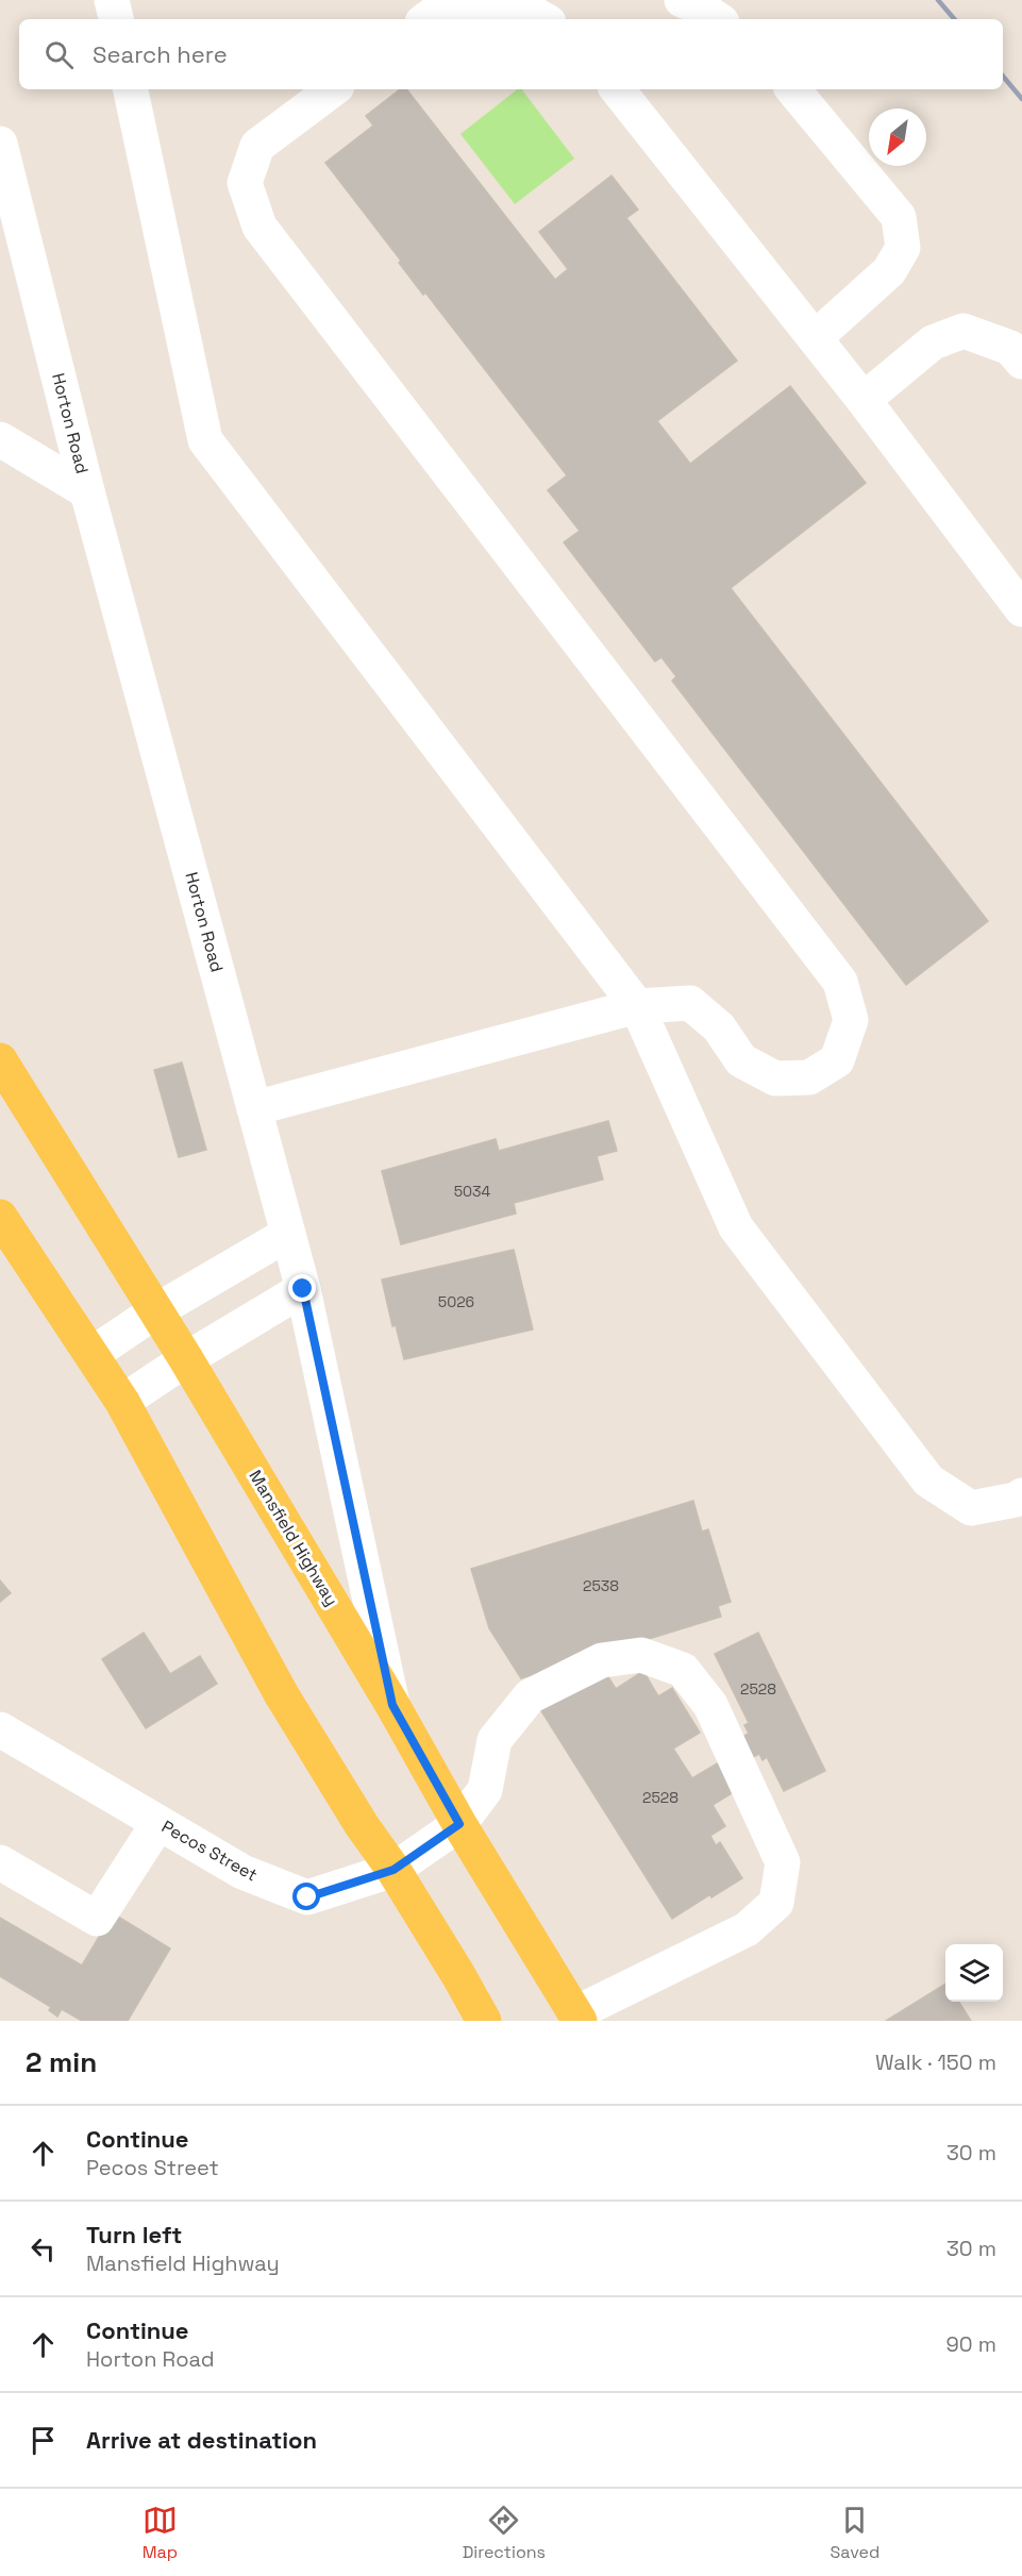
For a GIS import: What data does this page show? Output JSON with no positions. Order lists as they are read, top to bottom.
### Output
{
  "streets": {
    "main road": ["Mansfield Highway"],
    "street": ["Horton Road", "Pecos Street"]
  },
  "crossings": [
    ["Horton Road", "Mansfield Highway"],
    ["Mansfield Highway", "Pecos Street"]
  ],
  "house_numbers": [
    "5034",
    "5026",
    "2538",
    "2528",
    "2528"
  ],
  "north": "bottom left",
  "page": {
    "search": "Search here",
    "heading": ["2 min", "Walk · 150 m"],
    "list": [
      ["Continue", "Pecos Street", "30 m"],
      ["Turn left", "Mansfield Highway", "30 m"],
      ["Continue", "Horton Road", "90 m"],
      "Arrive at destination"
    ],
    "nav": ["Map", "Directions", "Saved"]
  }
}
